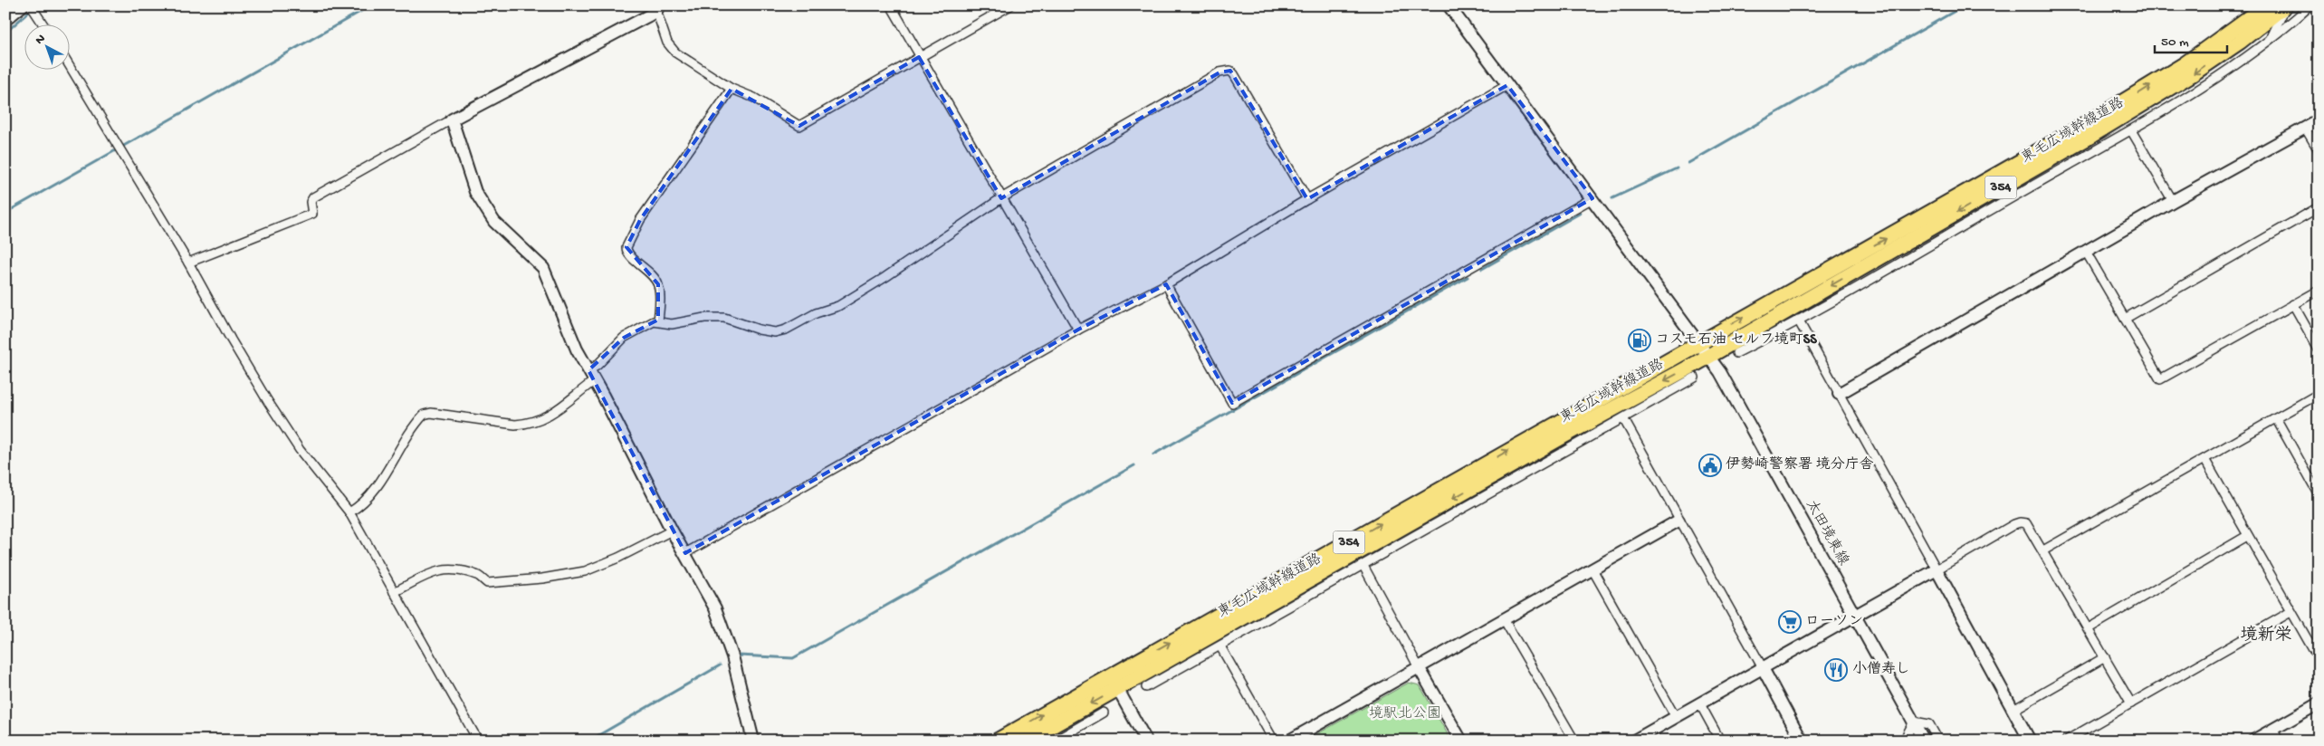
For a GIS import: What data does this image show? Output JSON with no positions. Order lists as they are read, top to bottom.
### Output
{
  "streets": {
    "highway": ["東毛広域幹線道路", "354"],
    "street": ["太田境東線"]
  },
  "crossings": [
    ["東毛広域幹線道路", "太田境東線"]
  ],
  "districts": ["境新栄"],
  "parks": ["境駅北公園"],
  "places": {
    "fuel station": ["コスモ石油 セルフ境町SS"],
    "public building": ["伊勢崎警察署 境分庁舎"],
    "supermarket": ["ローソン"],
    "restaurant": ["小僧寿し"]
  },
  "scale_bar": "50 m",
  "north": "top left"
}
